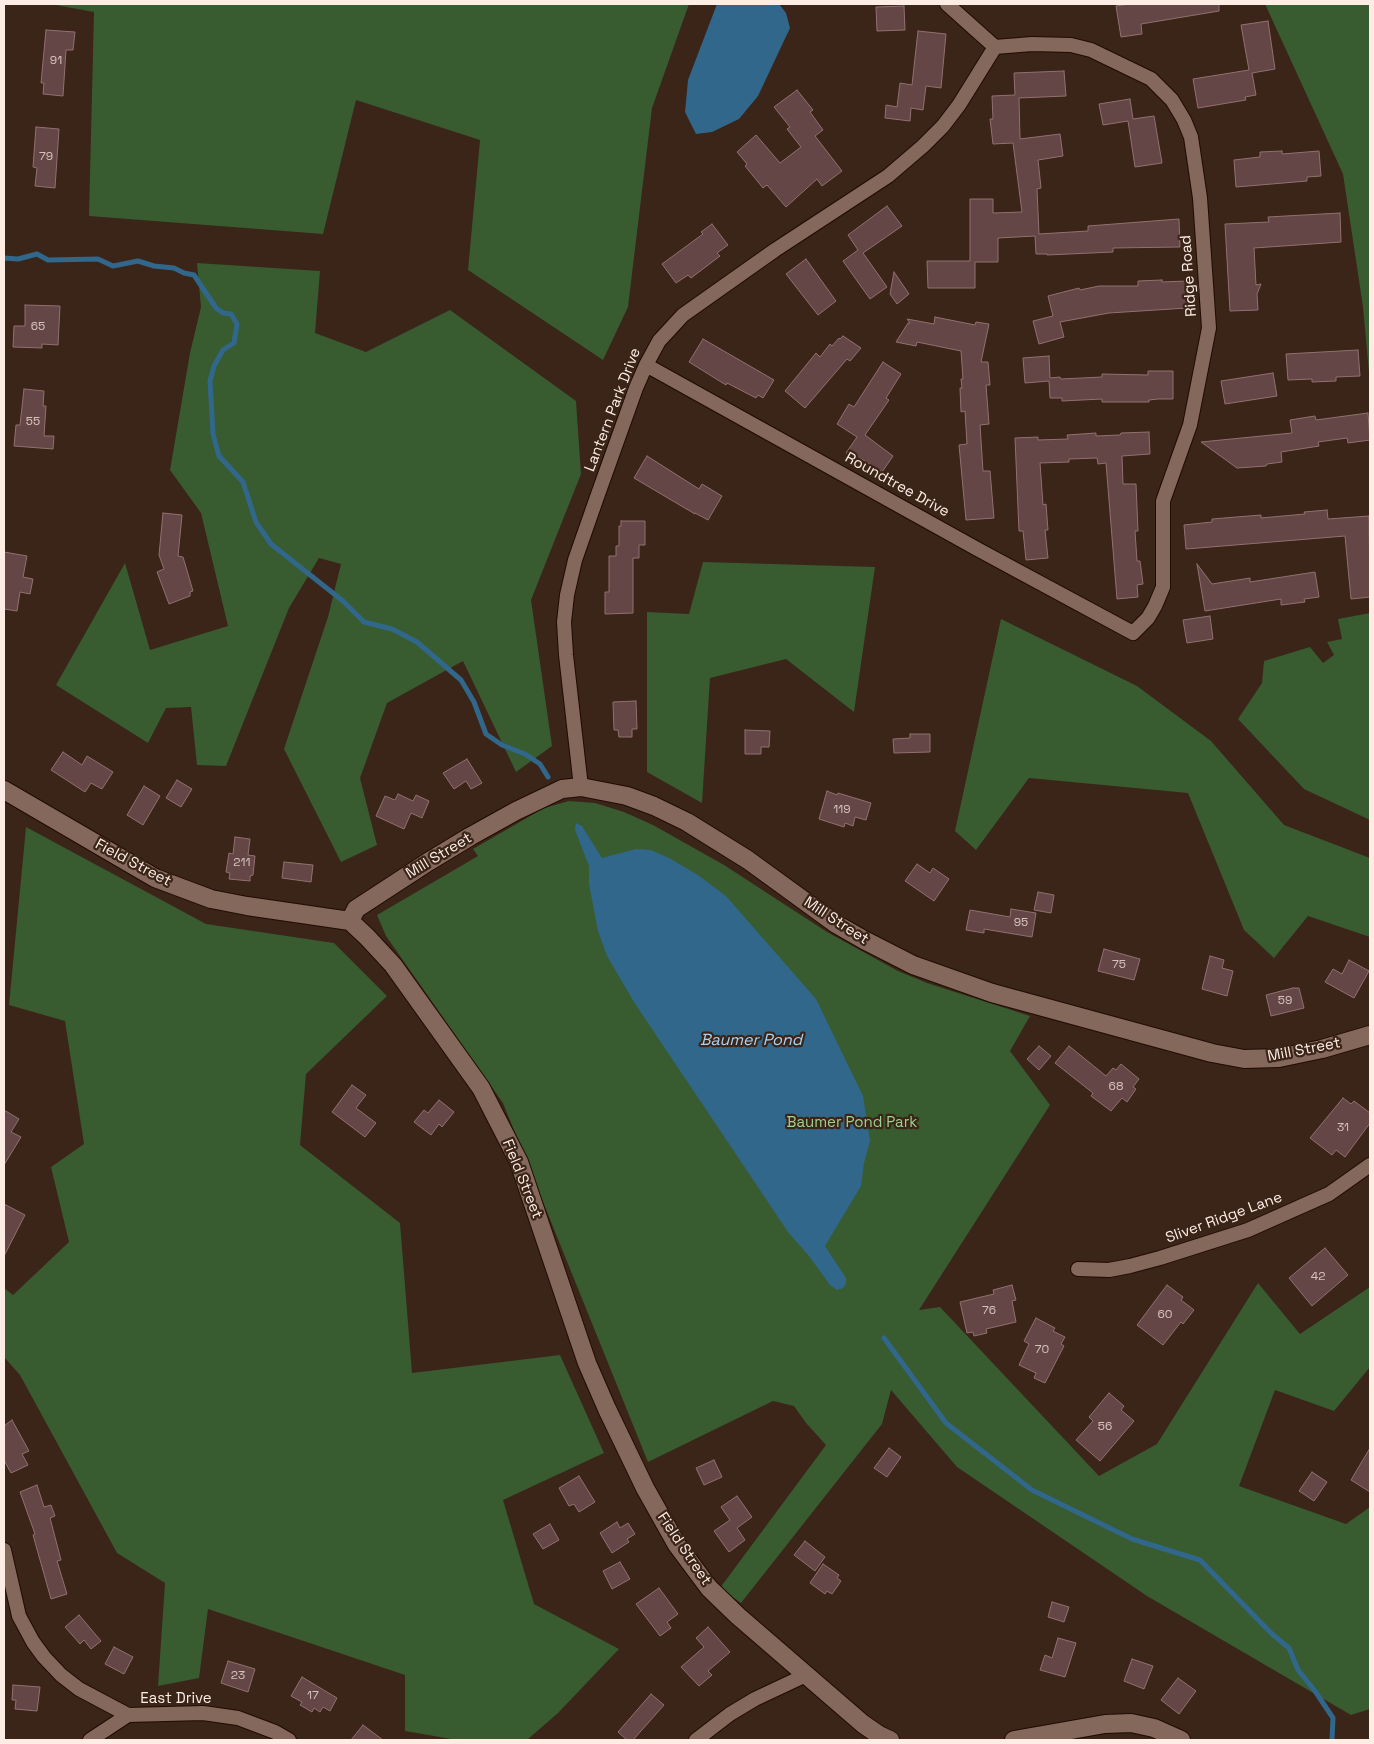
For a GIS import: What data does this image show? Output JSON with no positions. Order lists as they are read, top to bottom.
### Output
{
  "streets": {
    "street": [
      "Ridge Road",
      "Lantern Park Drive",
      "Roundtree Drive",
      "Mill Street",
      "Field Street",
      "Sliver Ridge Lane",
      "East Drive"
    ]
  },
  "crossings": [
    ["Ridge Road", "Lantern Park Drive"],
    ["Ridge Road", "Roundtree Drive"],
    ["Lantern Park Drive", "Roundtree Drive"],
    ["Lantern Park Drive", "Mill Street"],
    ["Mill Street", "Field Street"]
  ],
  "water": ["Baumer Pond"],
  "parks": ["Baumer Pond Park"],
  "house_numbers": [
    "91",
    "79",
    "65",
    "55",
    "119",
    "211",
    "95",
    "75",
    "59",
    "68",
    "31",
    "42",
    "76",
    "60",
    "70",
    "56",
    "23",
    "17"
  ]
}
